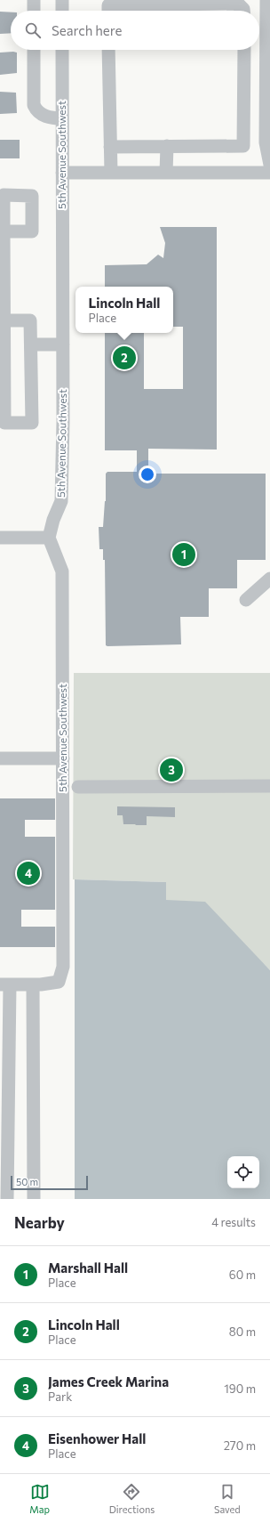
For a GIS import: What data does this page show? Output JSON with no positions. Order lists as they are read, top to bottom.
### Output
{
  "streets": {
    "street": ["5th Avenue Southwest"]
  },
  "scale_bar": "50 m",
  "page": {
    "search": "Search here",
    "popup": ["Lincoln Hall", "Place"],
    "pins": [
      "2",
      "1",
      "3",
      "4"
    ],
    "scale": "50 m",
    "heading": ["Nearby", "4 results"],
    "list": [
      {
        "mark": "1",
        "name": "Marshall Hall",
        "note": "Place",
        "value": "60 m"
      },
      {
        "mark": "2",
        "name": "Lincoln Hall",
        "note": "Place",
        "value": "80 m"
      },
      {
        "mark": "3",
        "name": "James Creek Marina",
        "note": "Park",
        "value": "190 m"
      },
      {
        "mark": "4",
        "name": "Eisenhower Hall",
        "note": "Place",
        "value": "270 m"
      }
    ],
    "nav": ["Map", "Directions", "Saved"]
  }
}
